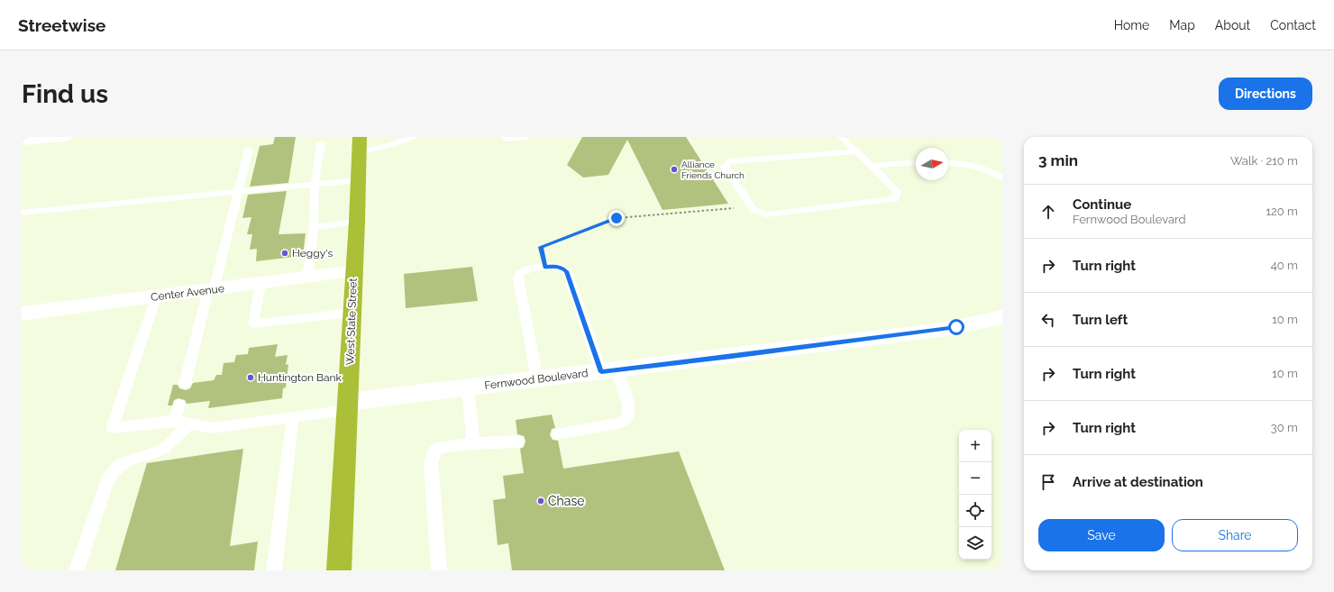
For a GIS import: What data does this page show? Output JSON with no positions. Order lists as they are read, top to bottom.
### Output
{
  "streets": {
    "highway": ["West State Street"],
    "street": ["Center Avenue", "Fernwood Boulevard"]
  },
  "crossings": [
    ["Center Avenue", "West State Street"],
    ["West State Street", "Fernwood Boulevard"]
  ],
  "places": [
    "Alliance Friends Church",
    "Heggy's",
    "Huntington Bank",
    "Chase"
  ],
  "north": "right",
  "page": {
    "header": "Streetwise",
    "nav": [
      "Home",
      "Map",
      "About",
      "Contact"
    ],
    "buttons": [
      "Directions",
      ["Save", "Share"]
    ],
    "title": "Find us",
    "heading": ["3 min", "Walk · 210 m"],
    "list": [
      ["Continue", "Fernwood Boulevard", "120 m"],
      ["Turn right", "40 m"],
      ["Turn left", "10 m"],
      ["Turn right", "10 m"],
      ["Turn right", "30 m"],
      "Arrive at destination"
    ],
    "map_buttons": ["+", "−"]
  }
}
